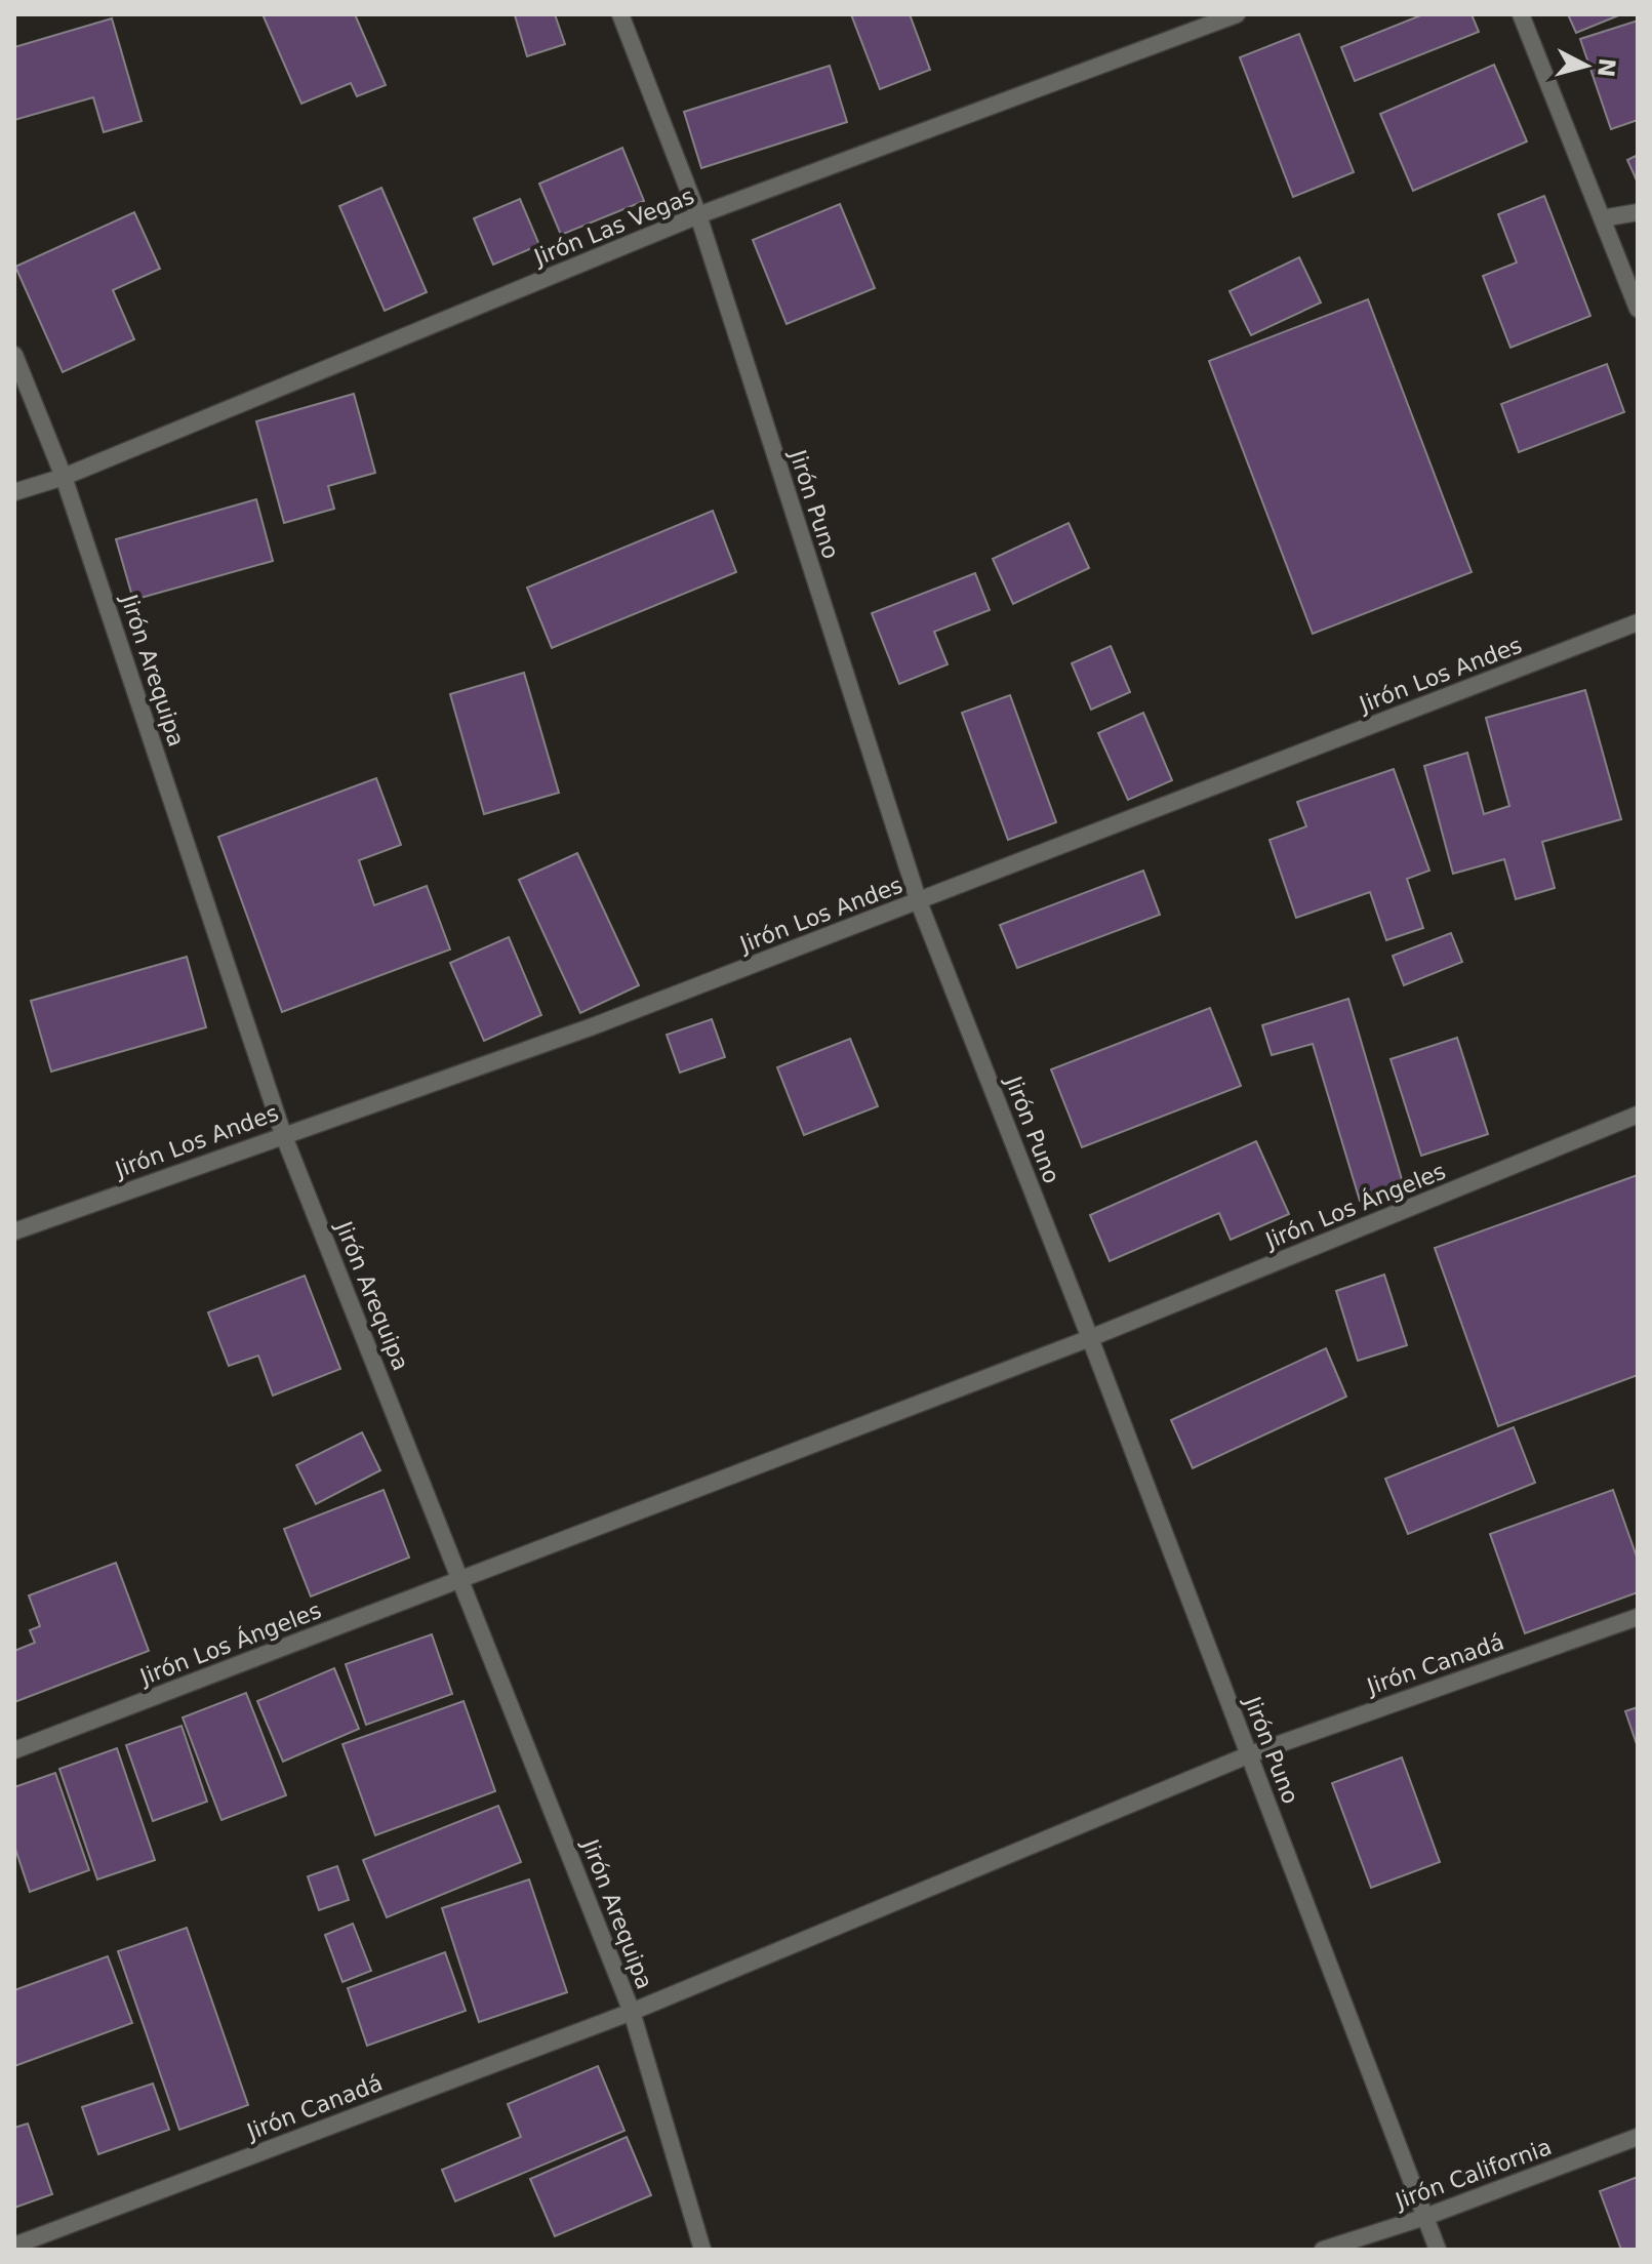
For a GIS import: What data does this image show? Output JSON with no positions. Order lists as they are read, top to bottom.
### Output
{
  "streets": {
    "street": [
      "Jirón Las Vegas",
      "Jirón Puno",
      "Jirón Arequipa",
      "Jirón Los Andes",
      "Jirón Los Ángeles",
      "Jirón Canadá",
      "Jirón California"
    ]
  },
  "crossings": [
    ["Jirón Las Vegas", "Jirón Puno"],
    ["Jirón Las Vegas", "Jirón Arequipa"],
    ["Jirón Puno", "Jirón Los Andes"],
    ["Jirón Puno", "Jirón Los Ángeles"],
    ["Jirón Puno", "Jirón Canadá"],
    ["Jirón Puno", "Jirón California"],
    ["Jirón Arequipa", "Jirón Los Andes"],
    ["Jirón Arequipa", "Jirón Los Ángeles"],
    ["Jirón Arequipa", "Jirón Canadá"]
  ],
  "north": "right"
}
